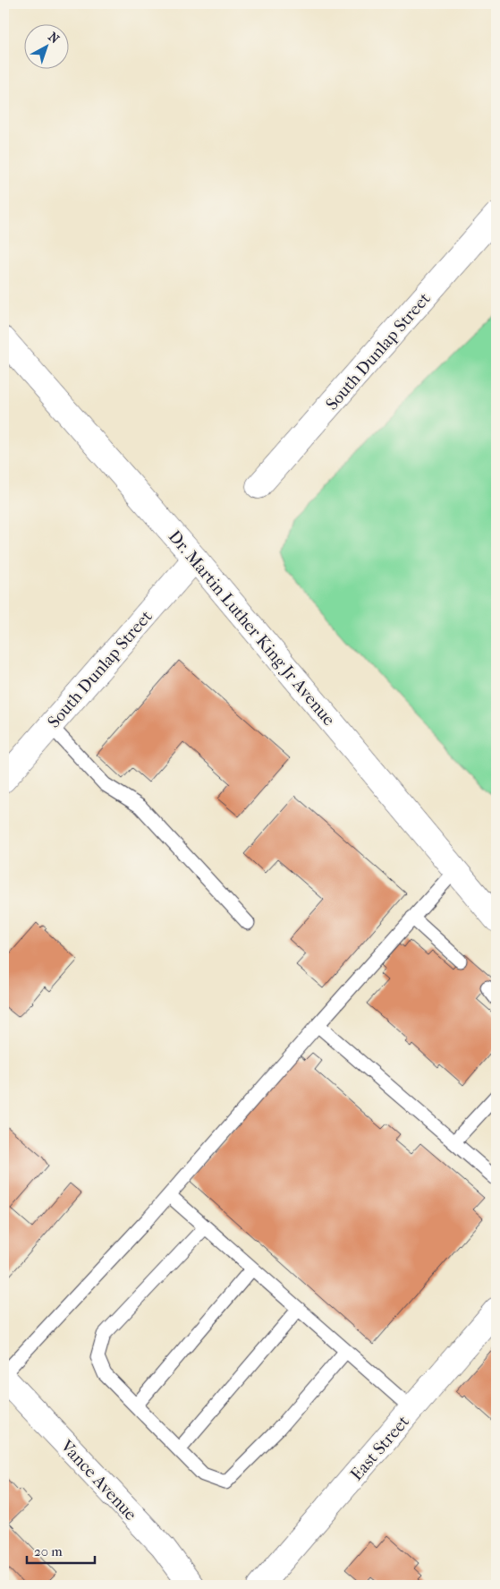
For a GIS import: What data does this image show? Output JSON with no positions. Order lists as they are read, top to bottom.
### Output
{
  "streets": {
    "main road": [
      "South Dunlap Street",
      "Dr. Martin Luther King Jr Avenue",
      "East Street",
      "Vance Avenue"
    ]
  },
  "crossings": [
    ["South Dunlap Street", "Dr. Martin Luther King Jr Avenue"]
  ],
  "scale_bar": "20 m",
  "north": "top right"
}
